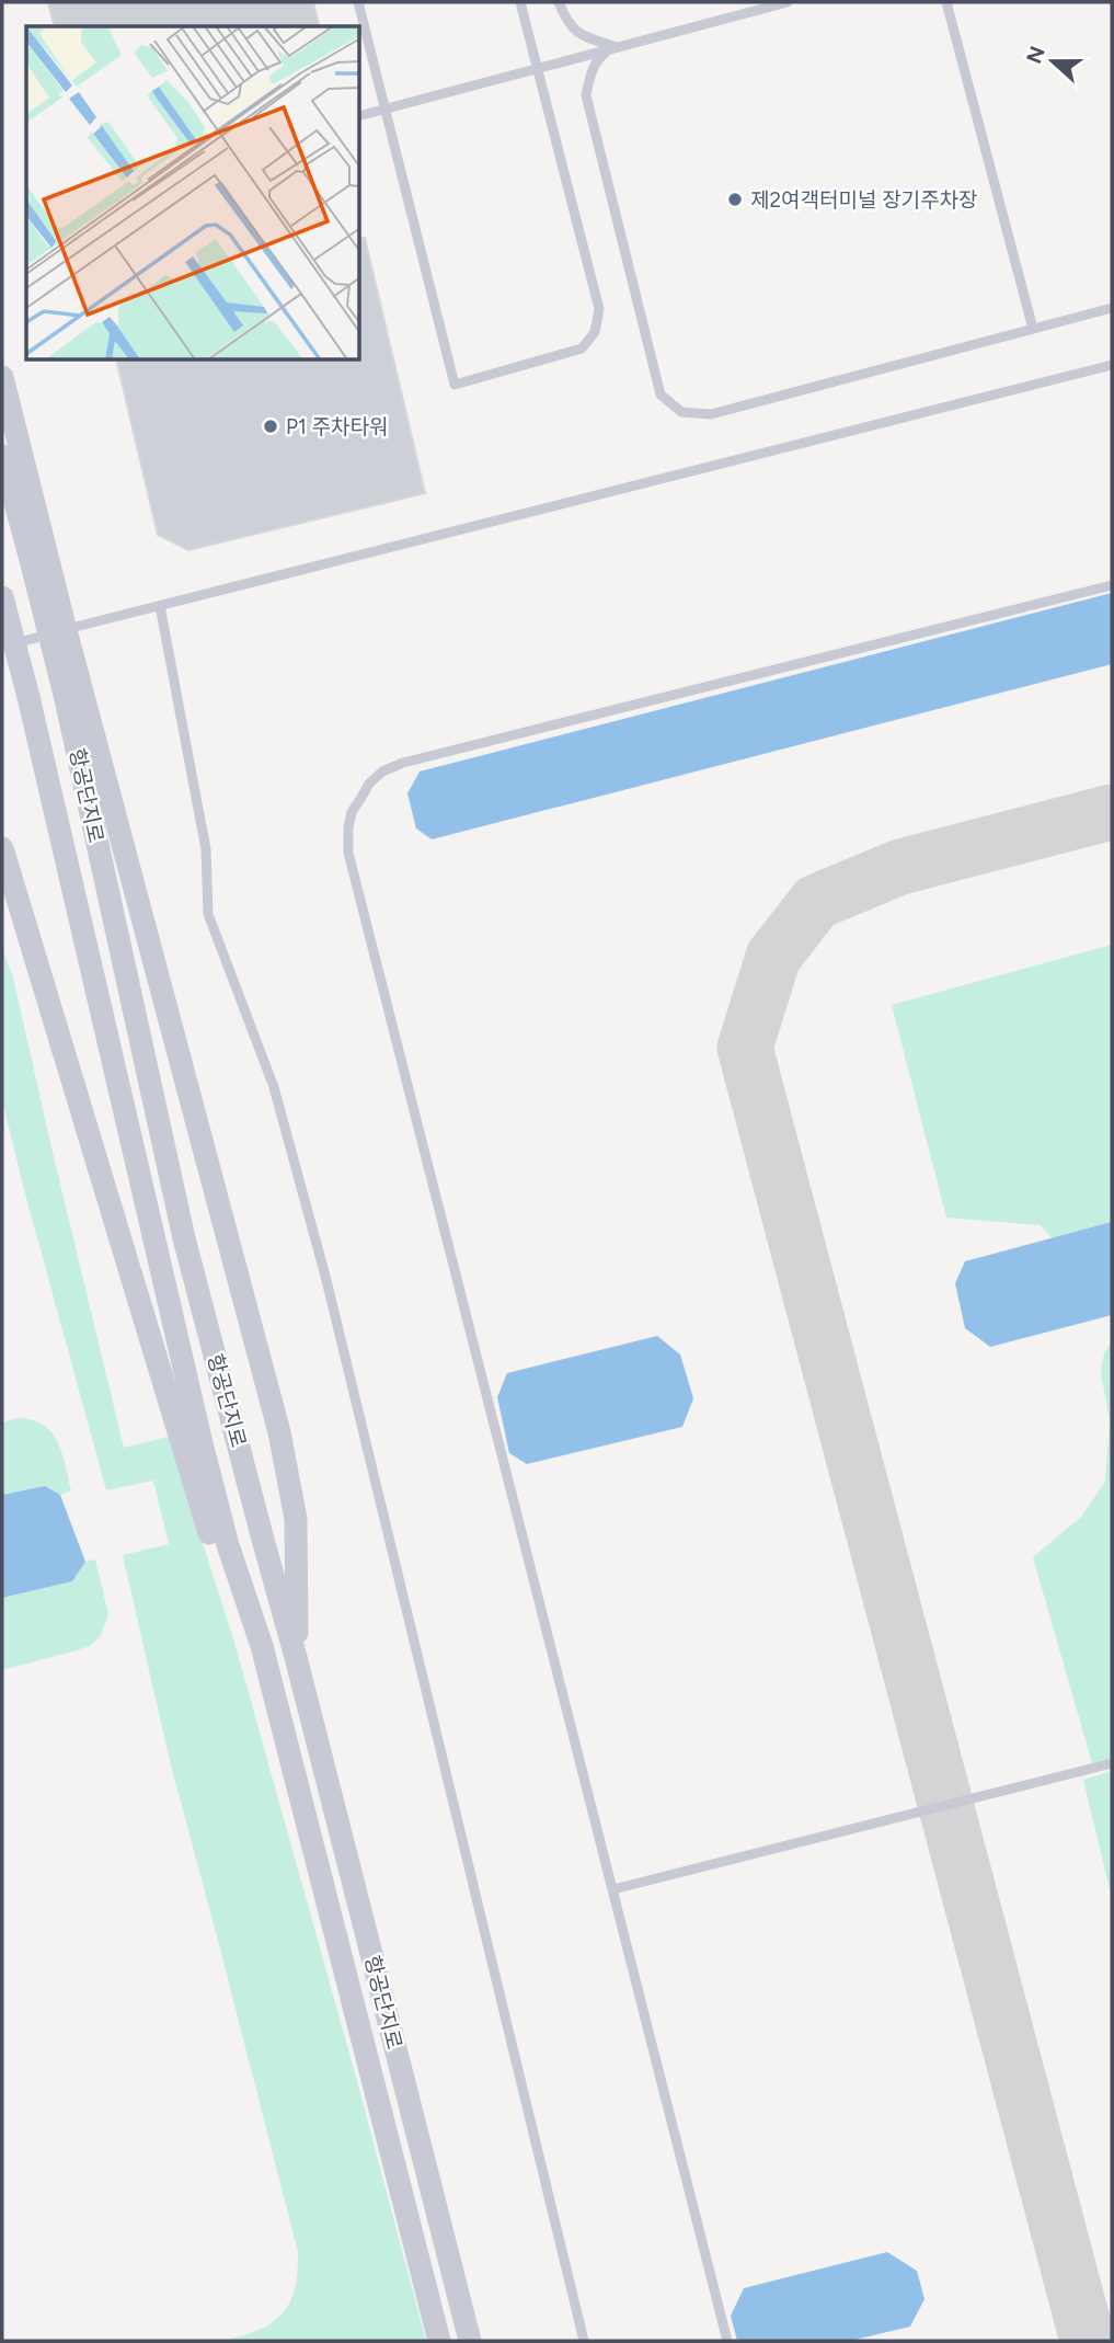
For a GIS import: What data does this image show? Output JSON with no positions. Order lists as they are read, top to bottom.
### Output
{
  "streets": {
    "street": ["항공단지로"]
  },
  "places": ["제2여객터미널 장기주차장", "P1 주차타워"],
  "north": "left"
}
